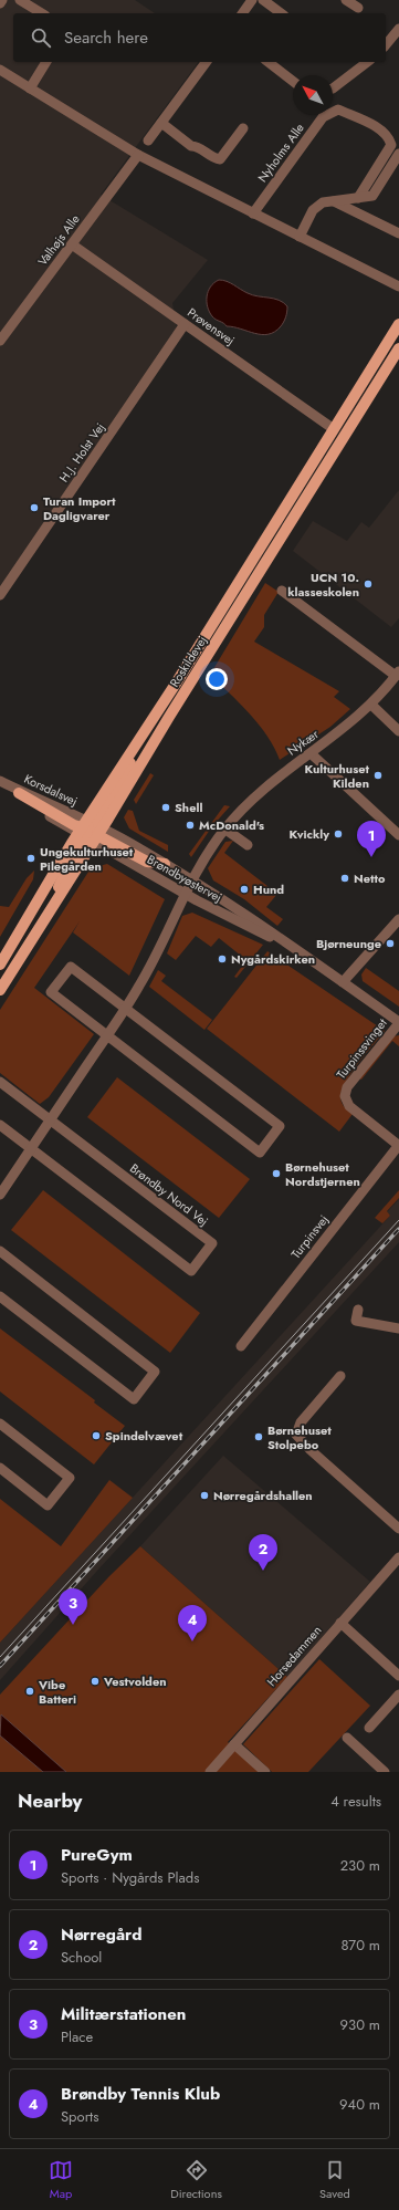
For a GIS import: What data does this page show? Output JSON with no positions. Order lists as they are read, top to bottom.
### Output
{
  "streets": {
    "main road": ["Roskildevej"],
    "street": [
      "Nyholms Alle",
      "Valhøjs Alle",
      "Prøvensvej",
      "H.J. Holst Vej",
      "Nykær",
      "Korsdalsvej",
      "Brøndbyøstervej",
      "Turpinssvinget",
      "Brøndby Nord Vej",
      "Turpinsvej",
      "Horsedammen"
    ]
  },
  "crossings": [
    ["Valhøjs Alle", "Prøvensvej"],
    ["Prøvensvej", "H.J. Holst Vej"],
    ["Prøvensvej", "Roskildevej"],
    ["Roskildevej", "Korsdalsvej"],
    ["Roskildevej", "Brøndbyøstervej"],
    ["Nykær", "Brøndbyøstervej"],
    ["Korsdalsvej", "Brøndbyøstervej"],
    ["Brøndbyøstervej", "Turpinssvinget"],
    ["Turpinssvinget", "Turpinsvej"]
  ],
  "places": [
    "Turan Import Dagligvarer",
    "UCN 10. klasseskolen",
    "Kulturhuset Kilden",
    "Shell",
    "McDonald's",
    "Kvickly",
    "Ungekulturhuset Pilegården",
    "Netto",
    "Hund",
    "Bjørneunge",
    "Nygårdskirken",
    "Børnehuset Nordstjernen",
    "Spindelvævet",
    "Børnehuset Stolpebo",
    "Nørregårdshallen",
    "Vestvolden",
    "Vibe Batteri"
  ],
  "north": "top left",
  "page": {
    "search": "Search here",
    "pins": [
      "1",
      "2",
      "3",
      "4"
    ],
    "heading": ["Nearby", "4 results"],
    "list": [
      {
        "mark": "1",
        "name": "PureGym",
        "note": "Sports · Nygårds Plads",
        "value": "230 m"
      },
      {
        "mark": "2",
        "name": "Nørregård",
        "note": "School",
        "value": "870 m"
      },
      {
        "mark": "3",
        "name": "Militærstationen",
        "note": "Place",
        "value": "930 m"
      },
      {
        "mark": "4",
        "name": "Brøndby Tennis Klub",
        "note": "Sports",
        "value": "940 m"
      }
    ],
    "nav": ["Map", "Directions", "Saved"]
  }
}
